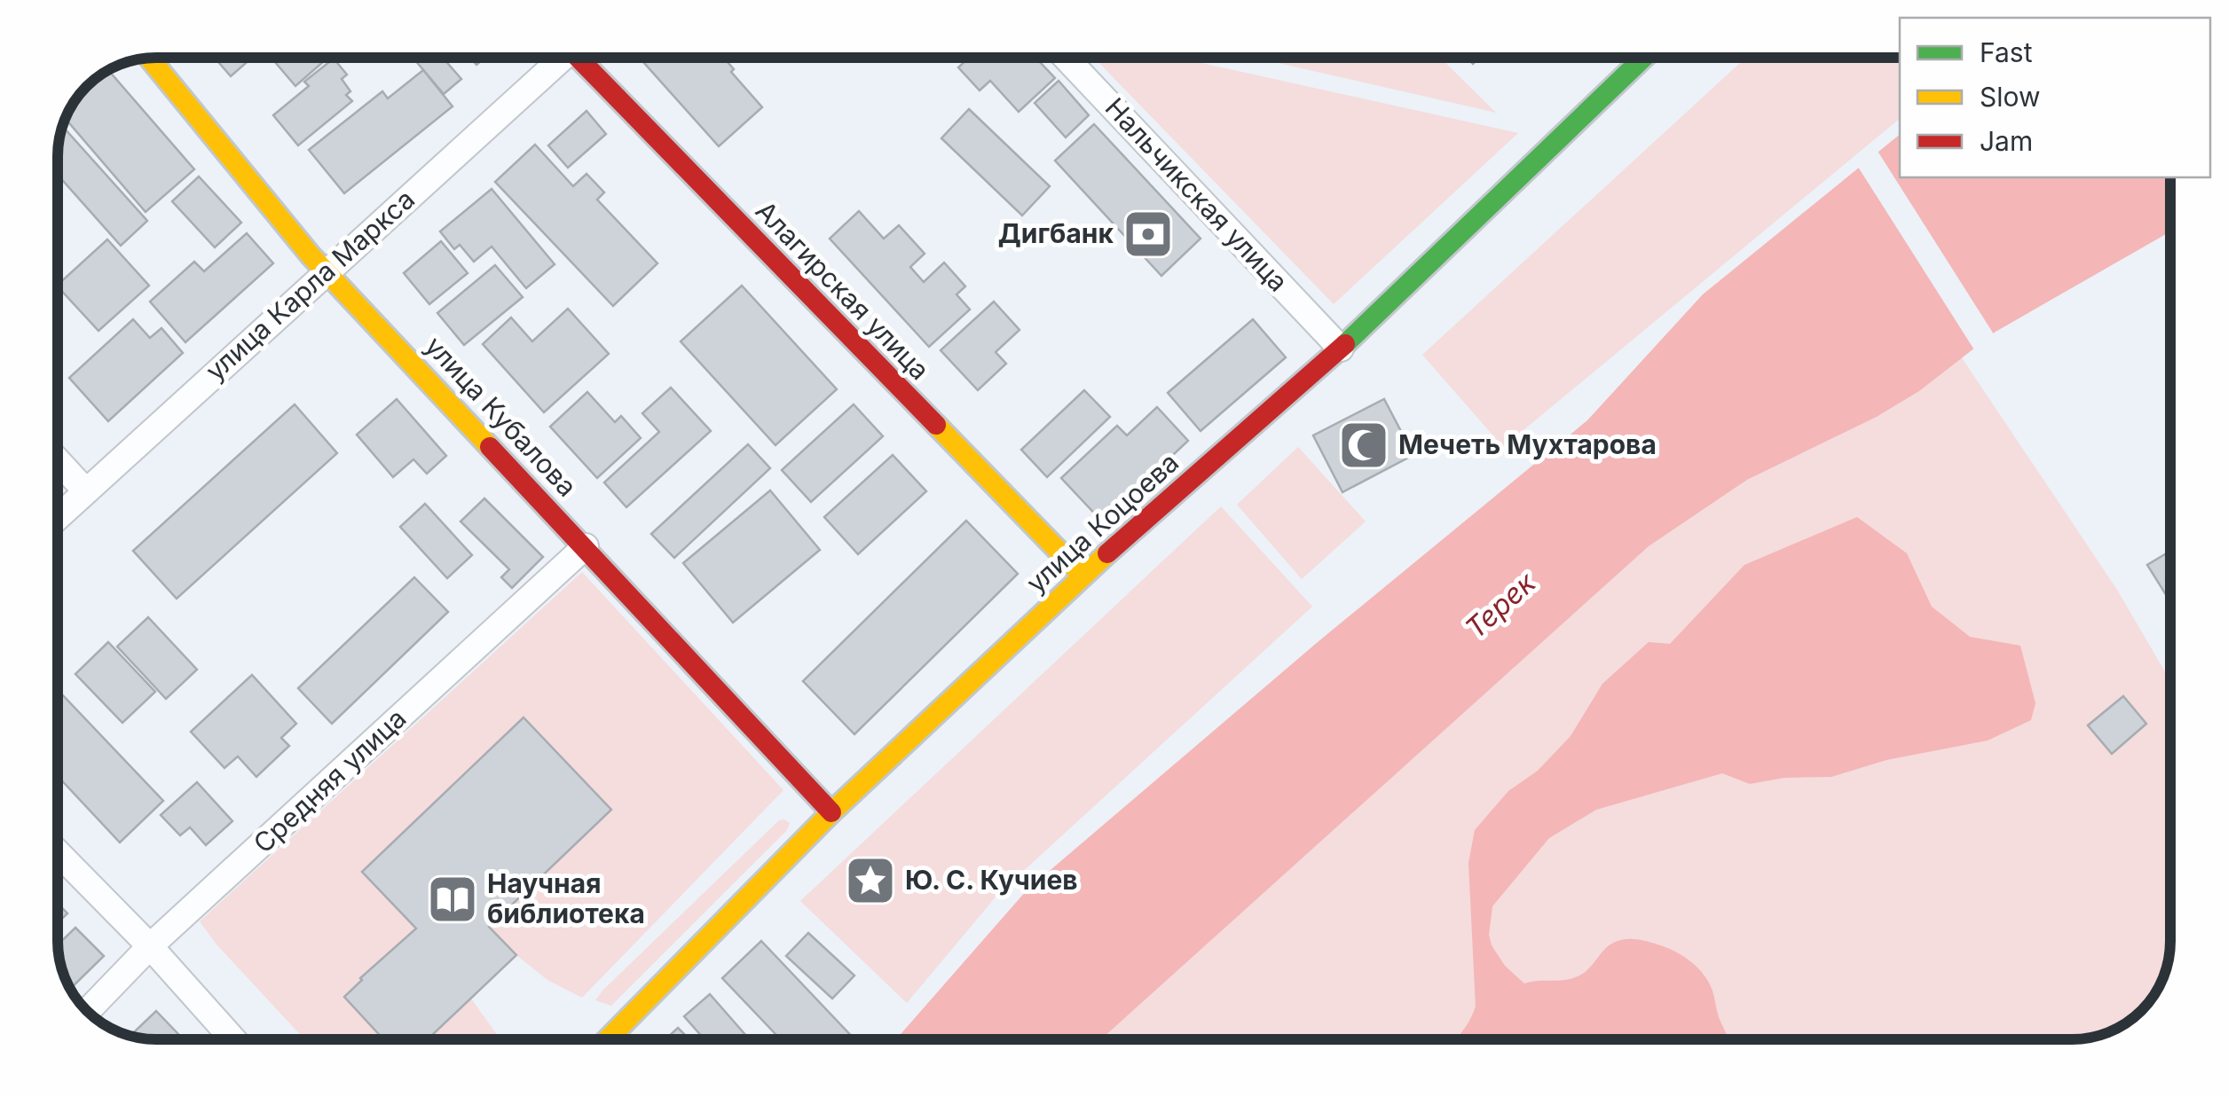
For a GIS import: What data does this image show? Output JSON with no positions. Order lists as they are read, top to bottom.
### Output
{
  "streets": {
    "street": [
      "Нальчикская улица",
      "улица Карла Маркса",
      "Алагирская улица",
      "улица Кубалова",
      "улица Коцоева",
      "Средняя улица"
    ]
  },
  "crossings": [
    ["Нальчикская улица", "улица Коцоева"],
    ["улица Карла Маркса", "улица Кубалова"],
    ["Алагирская улица", "улица Коцоева"],
    ["улица Кубалова", "улица Коцоева"],
    ["улица Кубалова", "Средняя улица"]
  ],
  "water": ["Терек"],
  "places": {
    "bank": ["Дигбанк"],
    "mosque": ["Мечеть Мухтарова"],
    "place": ["Ю. С. Кучиев"],
    "library": ["Научная библиотека"]
  },
  "legend": ["Fast", "Slow", "Jam"]
}
